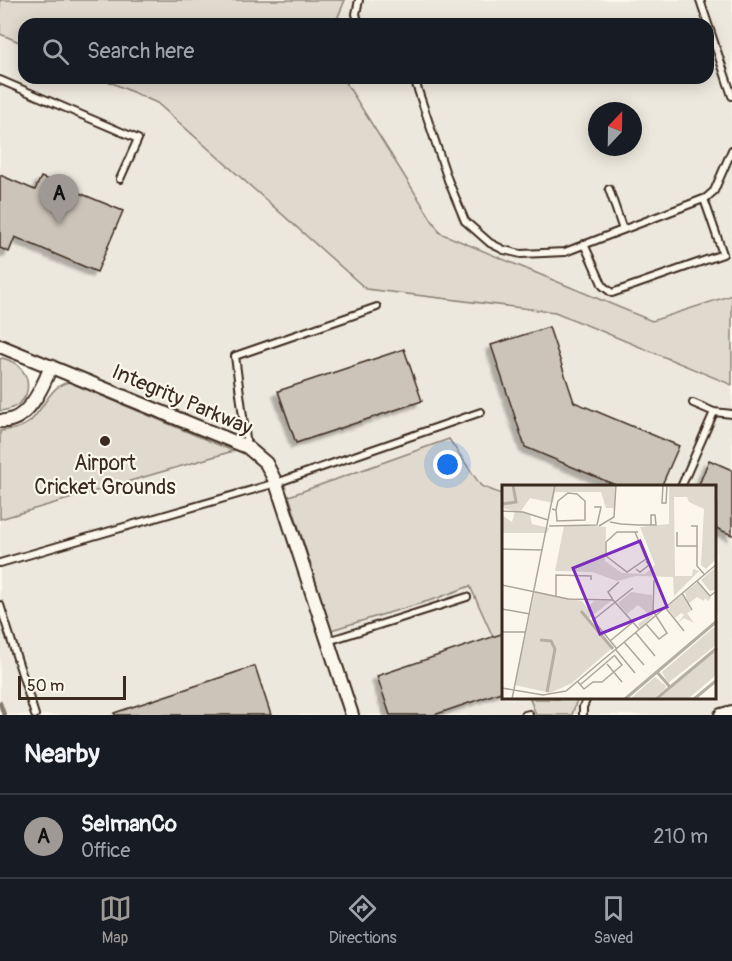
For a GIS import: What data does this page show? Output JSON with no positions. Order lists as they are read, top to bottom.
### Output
{
  "streets": {
    "street": ["Integrity Parkway"]
  },
  "places": ["Airport Cricket Grounds"],
  "scale_bar": "50 m",
  "north": "top",
  "page": {
    "search": "Search here",
    "pins": "A",
    "scale": "50 m",
    "heading": "Nearby",
    "list": [
      {
        "mark": "A",
        "name": "SelmanCo",
        "note": "Office",
        "value": "210 m"
      }
    ],
    "nav": ["Map", "Directions", "Saved"]
  }
}
